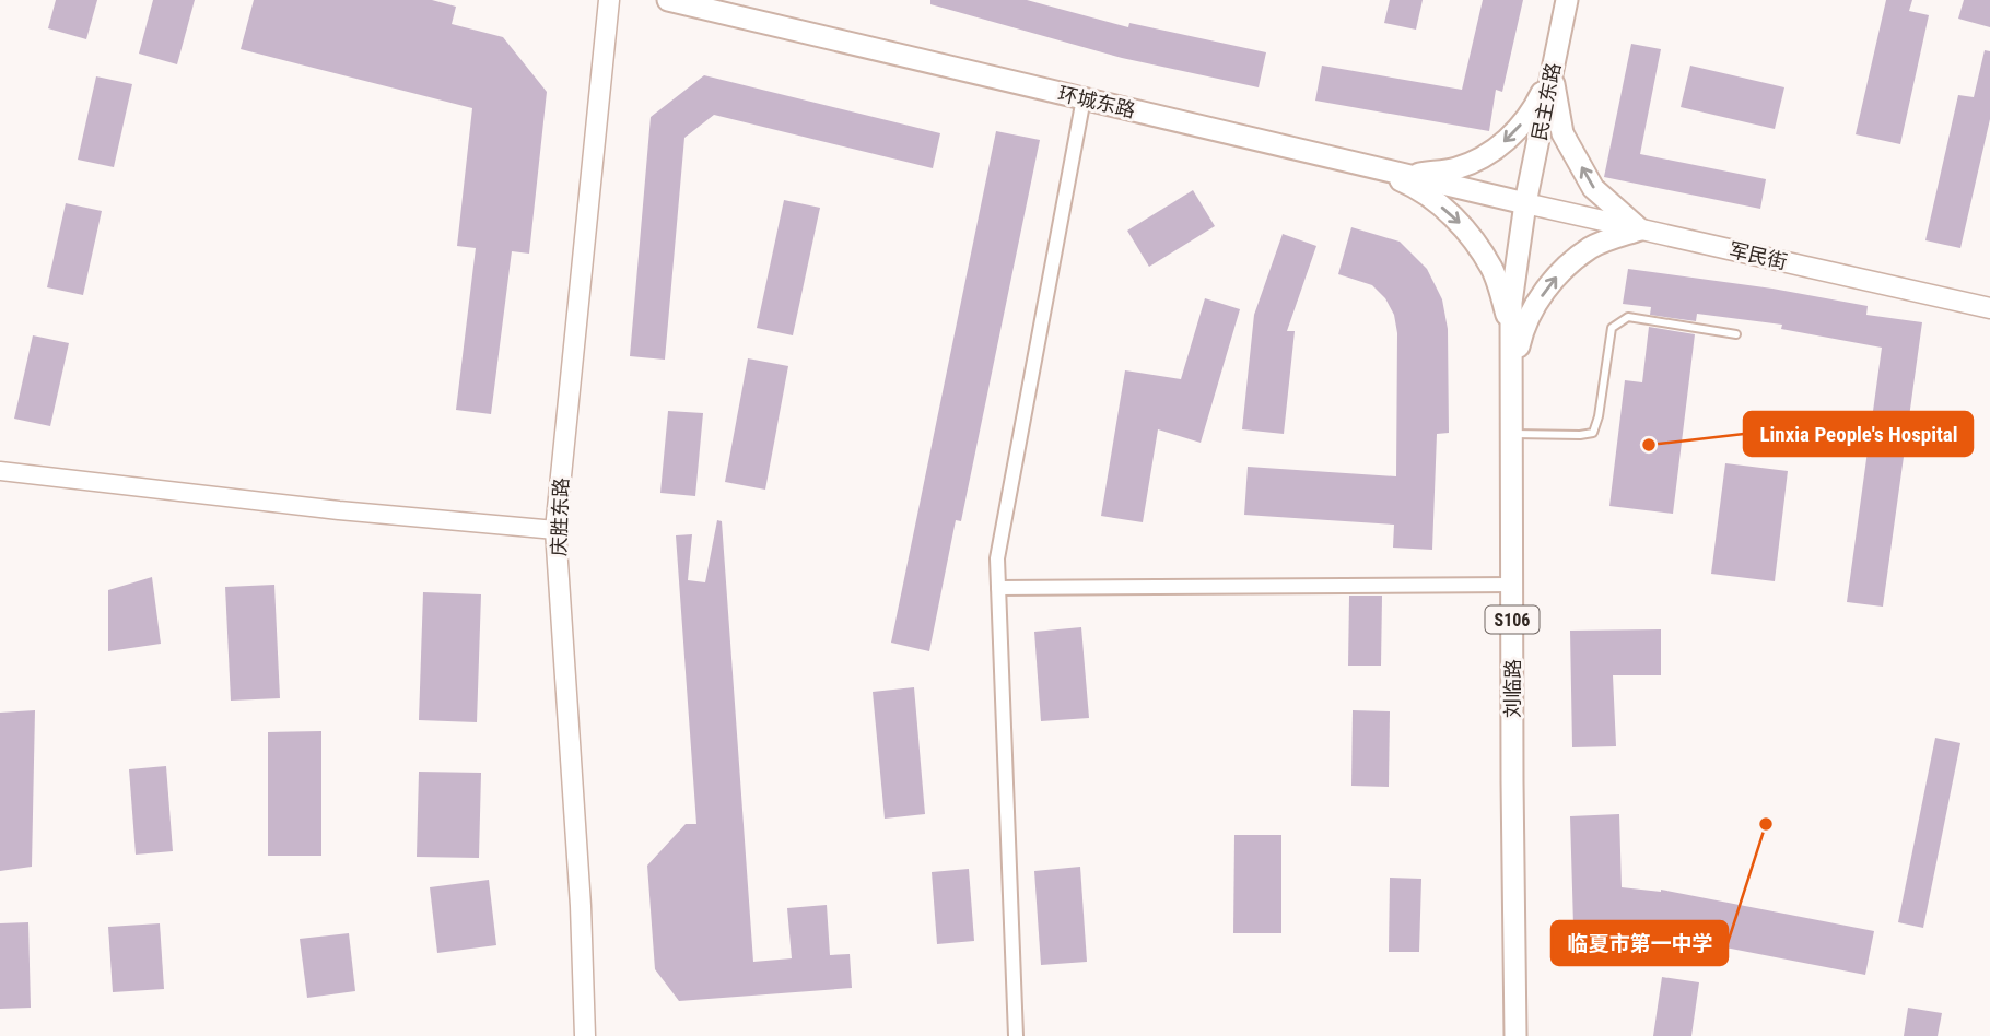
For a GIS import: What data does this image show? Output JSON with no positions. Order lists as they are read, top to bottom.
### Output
{
  "streets": {
    "main road": [
      "环城东路",
      "民主东路",
      "军民街",
      "庆胜东路",
      "S106",
      "刘临路"
    ]
  },
  "crossings": [
    ["环城东路", "民主东路"],
    ["环城东路", "军民街"],
    ["环城东路", "刘临路"],
    ["民主东路", "军民街"],
    ["民主东路", "刘临路"],
    ["军民街", "刘临路"]
  ],
  "places": ["Linxia People's Hospital", "临夏市第一中学"]
}
